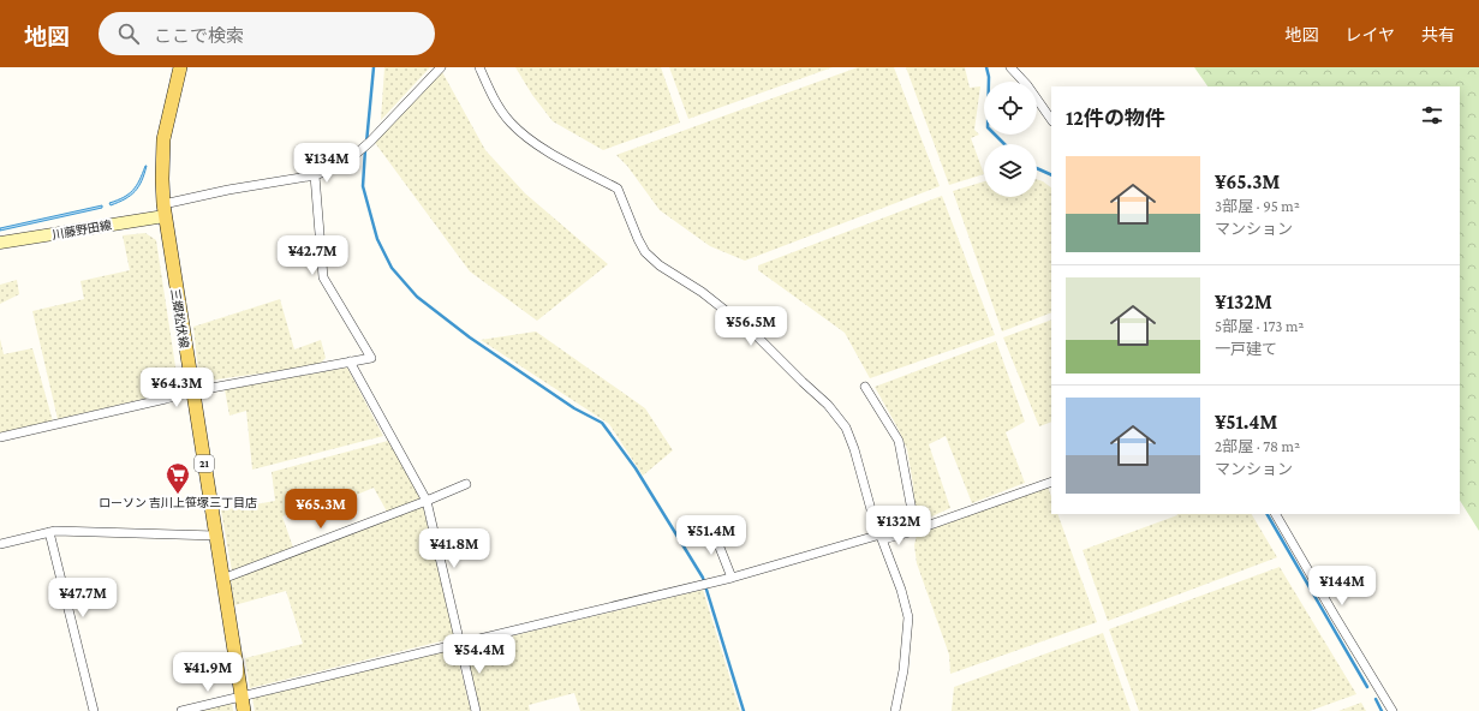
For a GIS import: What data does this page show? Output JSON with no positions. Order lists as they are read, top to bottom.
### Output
{
  "streets": {
    "main road": ["川藤野田線", "三郷松伏線", "21"]
  },
  "crossings": [
    ["川藤野田線", "三郷松伏線"]
  ],
  "places": {
    "supermarket": ["ローソン 吉川上笹塚三丁目店"]
  },
  "page": {
    "header": "地図",
    "search": "ここで検索",
    "nav": ["地図", "レイヤ", "共有"],
    "heading": "12件の物件",
    "price": [
      "¥134M",
      "¥42.7M",
      "¥56.5M",
      "¥64.3M",
      "¥65.3M",
      "¥132M",
      "¥51.4M",
      "¥41.8M",
      "¥144M",
      "¥47.7M",
      "¥54.4M",
      "¥41.9M"
    ],
    "list": [
      {
        "name": "¥65.3M",
        "note": "3部屋 · 95 m² · マンション"
      },
      {
        "name": "¥132M",
        "note": "5部屋 · 173 m² · 一戸建て"
      },
      {
        "name": "¥51.4M",
        "note": "2部屋 · 78 m² · マンション"
      }
    ]
  }
}
